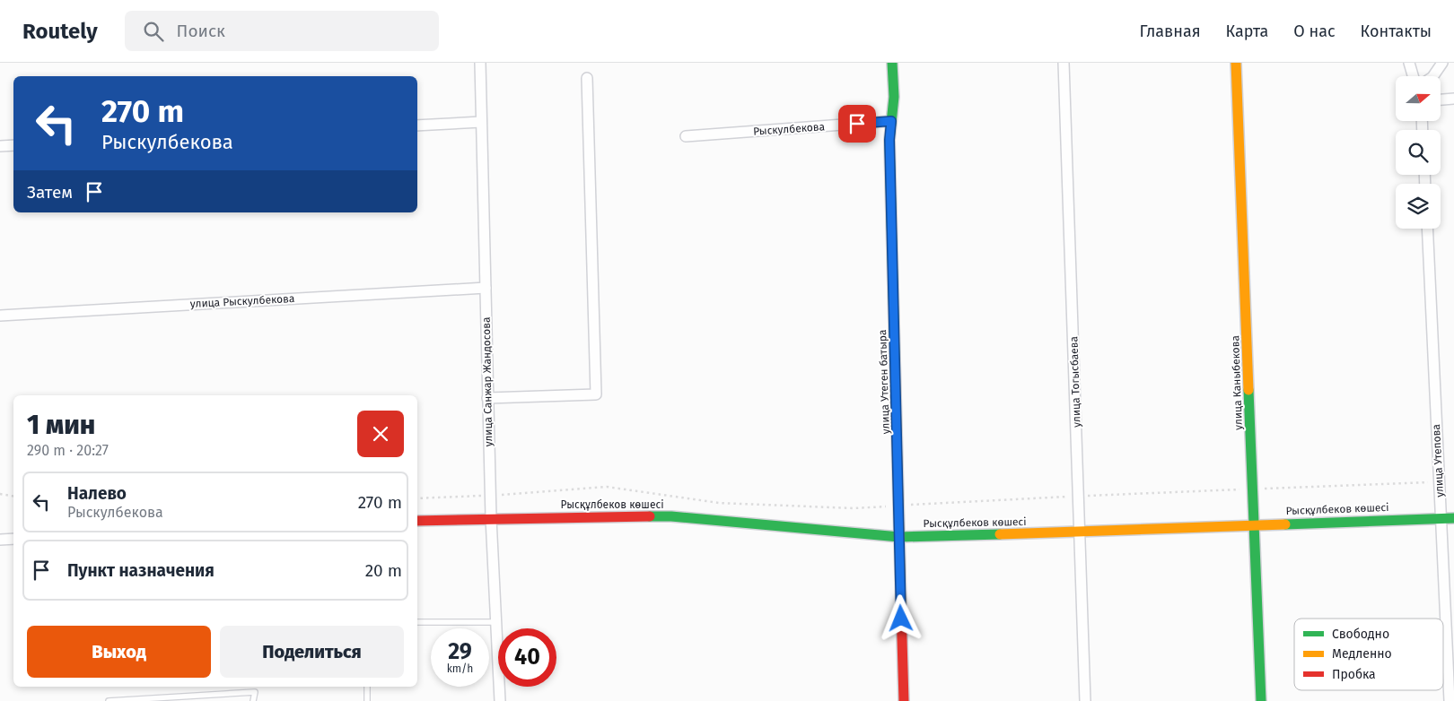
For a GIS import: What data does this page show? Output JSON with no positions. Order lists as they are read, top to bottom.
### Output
{
  "streets": {
    "street": [
      "Рыскулбекова",
      "улица Рыскулбекова",
      "улица Санжар Жандосова",
      "улица Утеген батыра",
      "улица Тогысбаева",
      "улица Каныбекова",
      "улица Утепова",
      "Рысқұлбеков көшесі"
    ]
  },
  "crossings": [
    ["Рыскулбекова", "улица Утеген батыра"],
    ["улица Рыскулбекова", "улица Санжар Жандосова"],
    ["улица Санжар Жандосова", "Рысқұлбеков көшесі"],
    ["улица Утеген батыра", "Рысқұлбеков көшесі"],
    ["улица Тогысбаева", "Рысқұлбеков көшесі"],
    ["улица Каныбекова", "Рысқұлбеков көшесі"],
    ["улица Утепова", "Рысқұлбеков көшесі"]
  ],
  "legend": ["Свободно", "Медленно", "Пробка"],
  "north": "right",
  "page": {
    "header": "Routely",
    "search": "Поиск",
    "nav": [
      "Главная",
      "Карта",
      "О нас",
      "Контакты"
    ],
    "turn": ["270 m", "Рыскулбекова"],
    "then": "Затем",
    "heading": ["1 мин", "290 m · 20:27"],
    "list": [
      {
        "name": "Налево",
        "note": "Рыскулбекова",
        "value": "270 m"
      },
      {
        "name": "Пункт назначения",
        "value": "20 m"
      }
    ],
    "buttons": ["Выход", "Поделиться"],
    "speed": "29 km/h",
    "limit": "40"
  }
}
